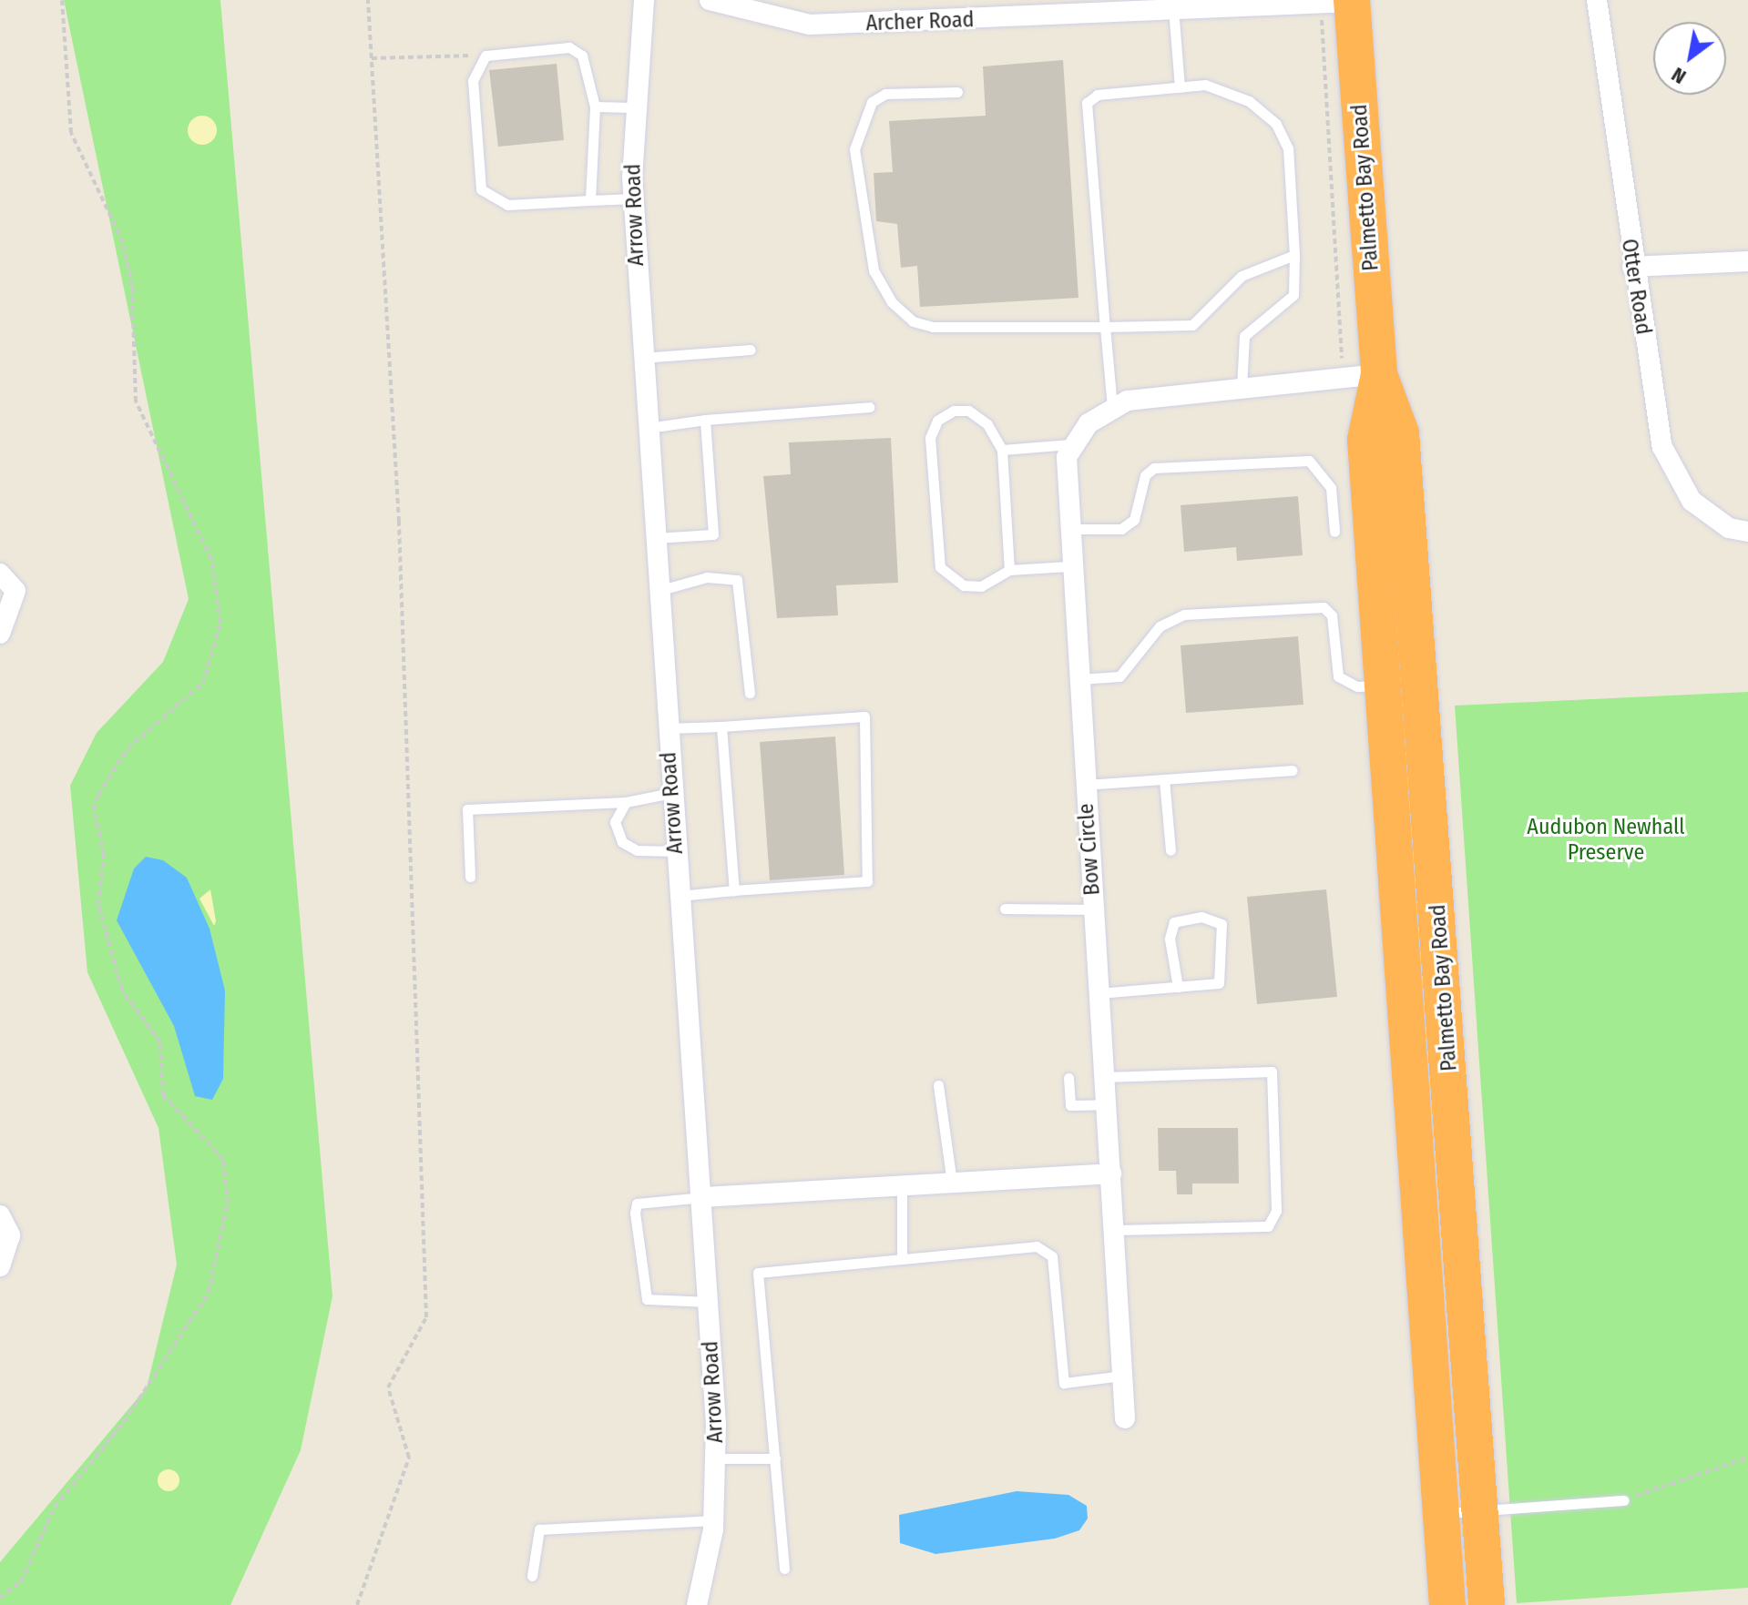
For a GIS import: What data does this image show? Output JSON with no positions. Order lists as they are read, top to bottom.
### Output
{
  "streets": {
    "highway": ["Palmetto Bay Road"],
    "street": [
      "Archer Road",
      "Arrow Road",
      "Otter Road",
      "Bow Circle"
    ]
  },
  "crossings": [
    ["Archer Road", "Palmetto Bay Road"]
  ],
  "parks": ["Audubon Newhall Preserve"],
  "north": "bottom left"
}
